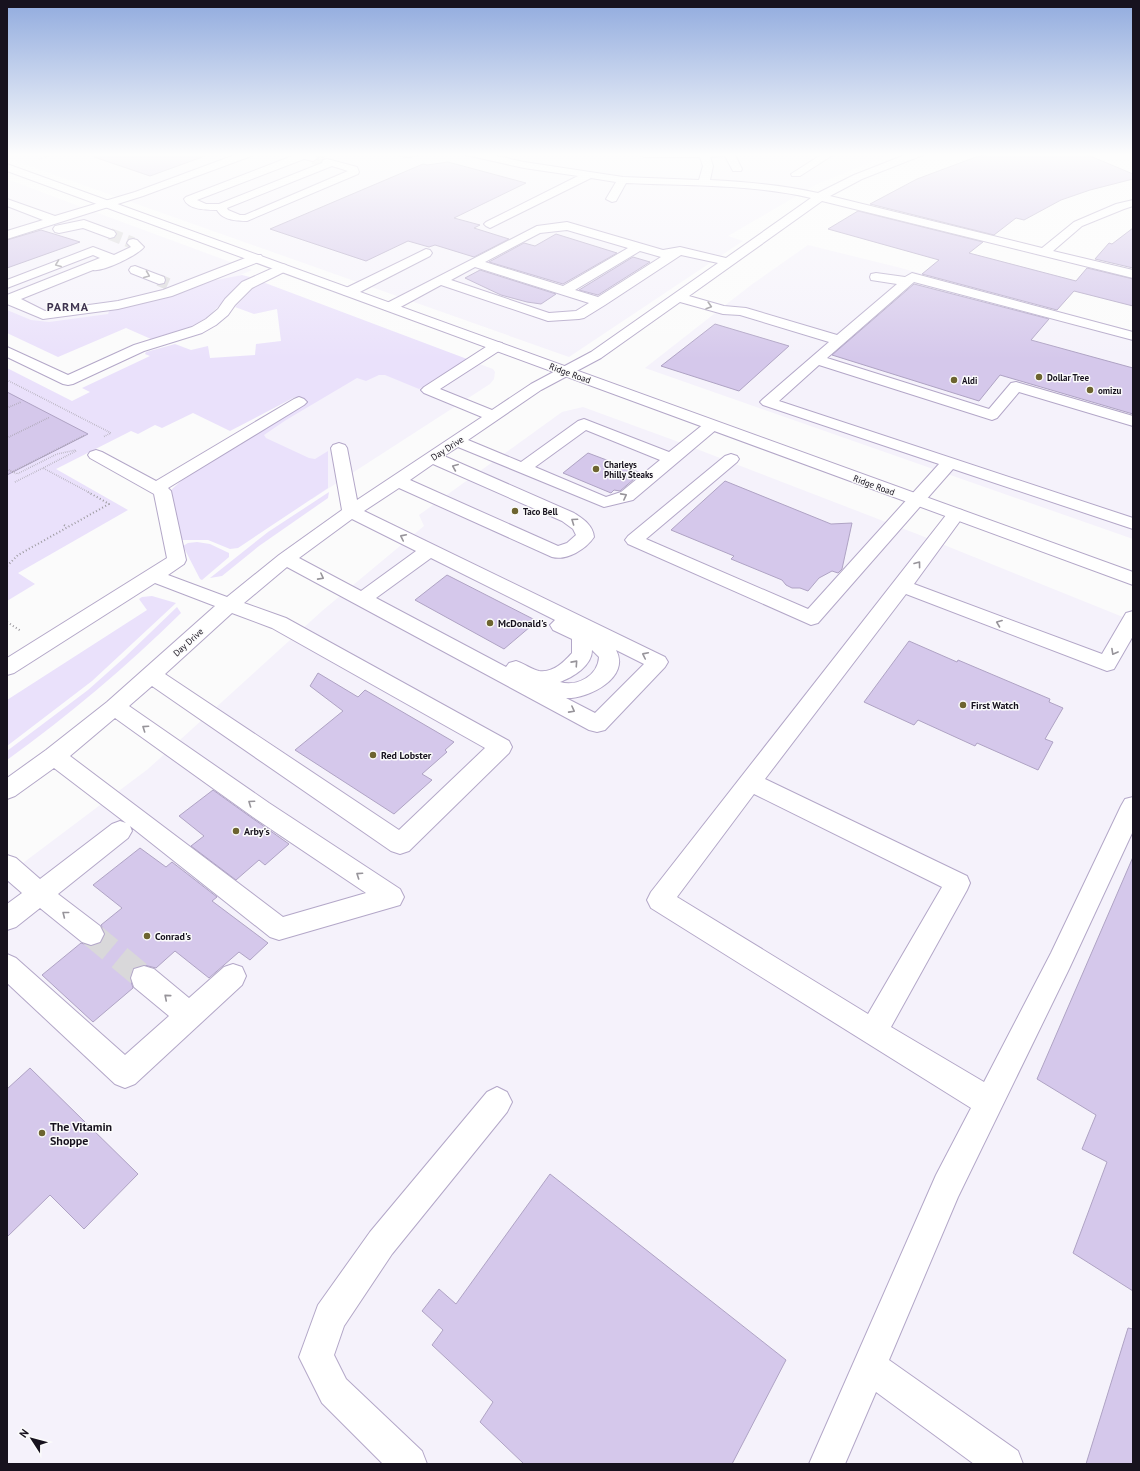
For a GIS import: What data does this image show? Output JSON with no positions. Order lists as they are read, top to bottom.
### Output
{
  "streets": {
    "street": ["Ridge Road", "Day Drive"]
  },
  "crossings": [
    ["Ridge Road", "Day Drive"]
  ],
  "districts": ["PARMA"],
  "places": [
    "Dollar Tree",
    "Aldi",
    "omizu",
    "Charleys Philly Steaks",
    "Taco Bell",
    "McDonald's",
    "First Watch",
    "Red Lobster",
    "Arby's",
    "Conrad's",
    "The Vitamin Shoppe"
  ],
  "north": "top left"
}
